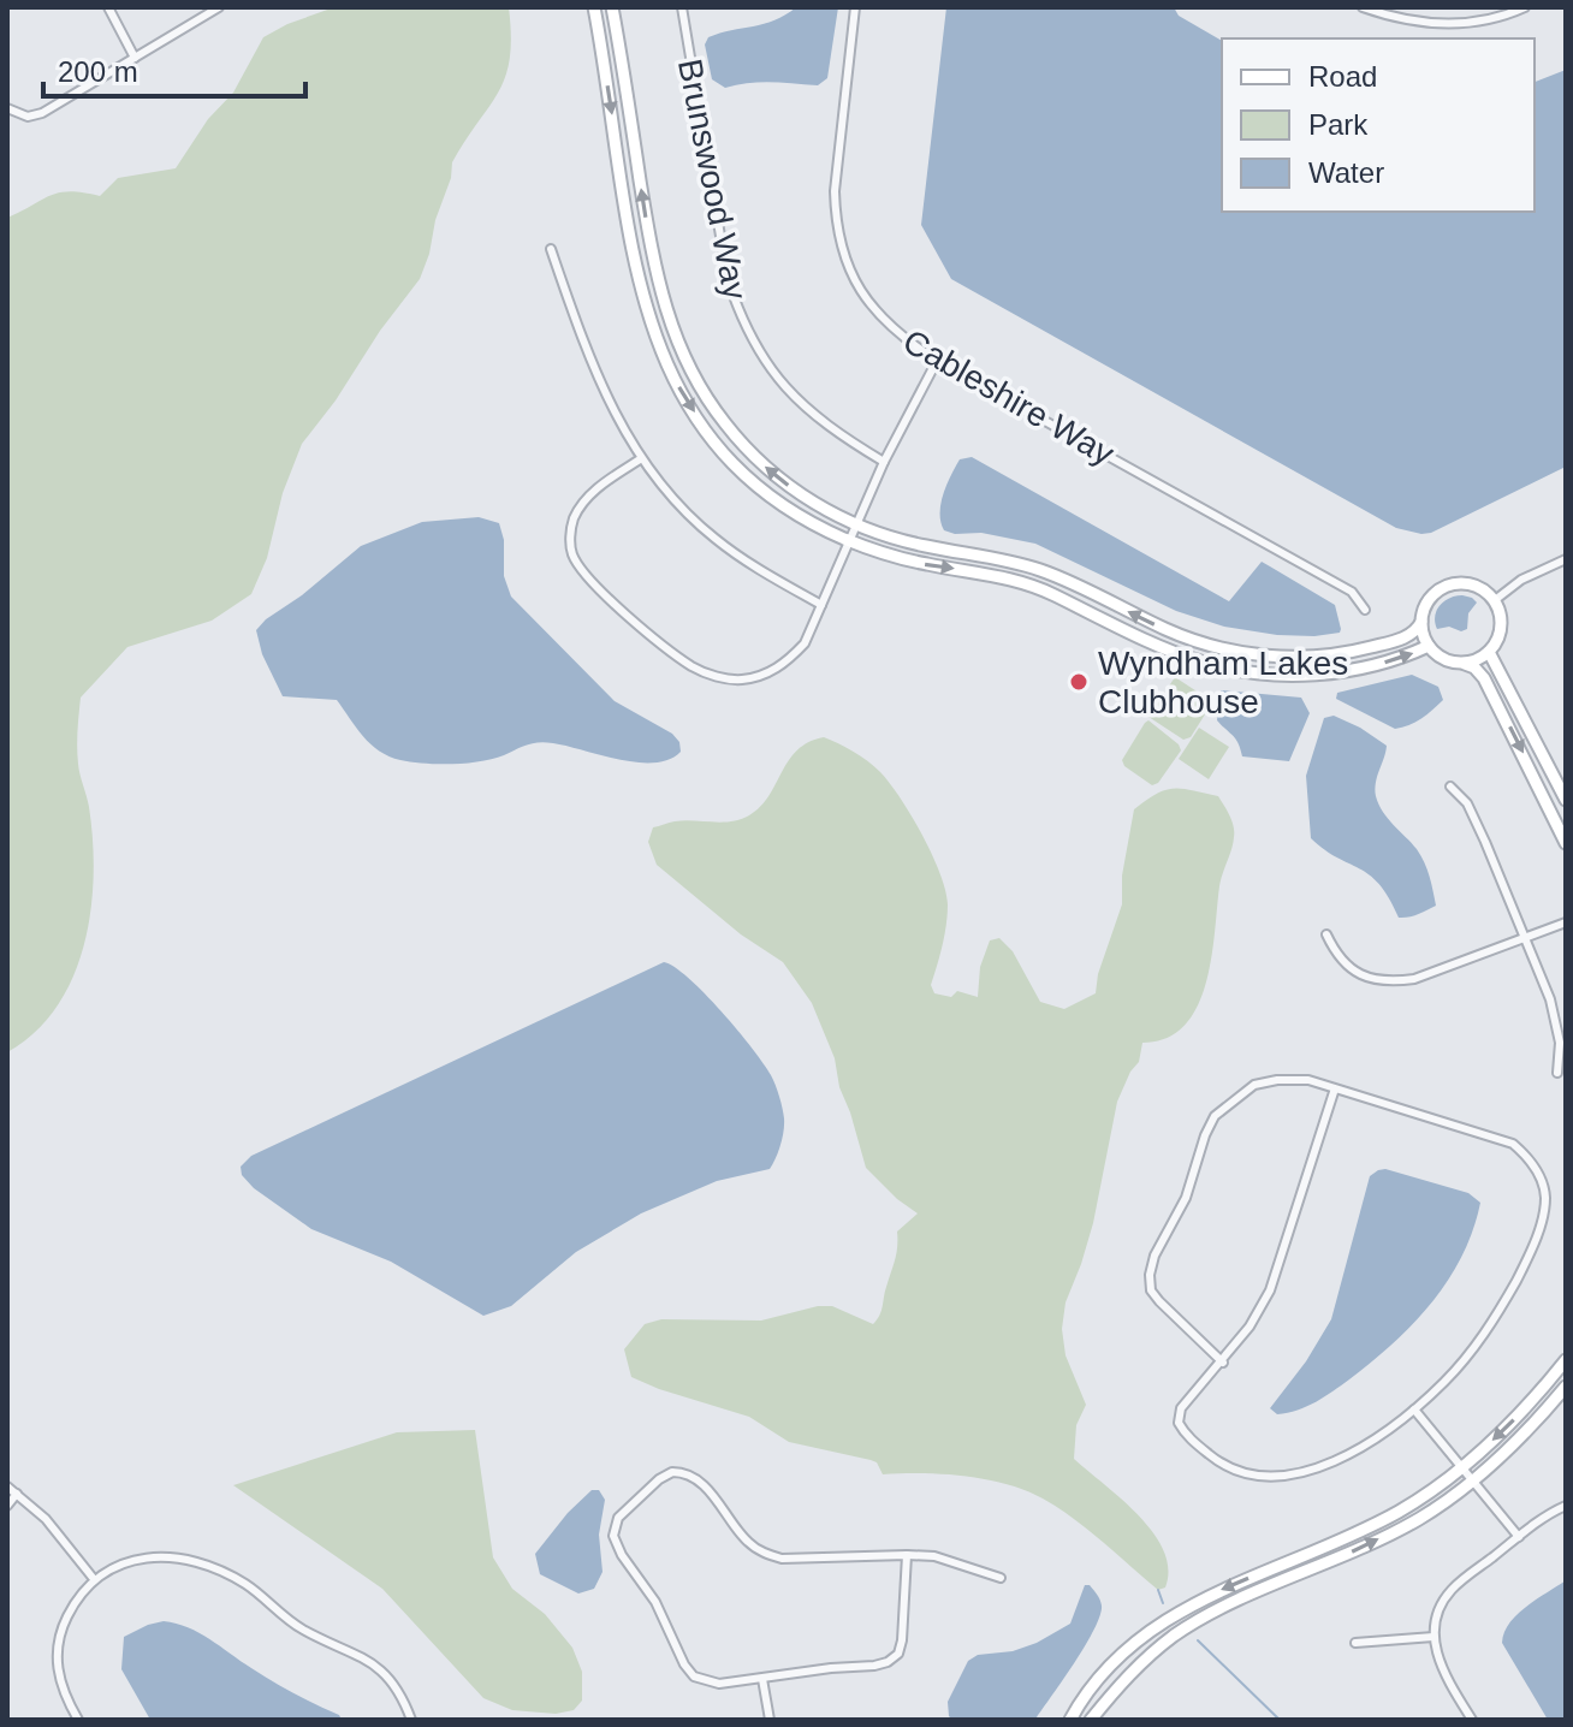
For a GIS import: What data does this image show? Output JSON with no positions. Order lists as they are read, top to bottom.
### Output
{
  "streets": {
    "street": ["Brunswood Way", "Cableshire Way"]
  },
  "places": ["Wyndham Lakes Clubhouse"],
  "legend": ["Road", "Park", "Water"],
  "scale_bar": "200 m"
}
